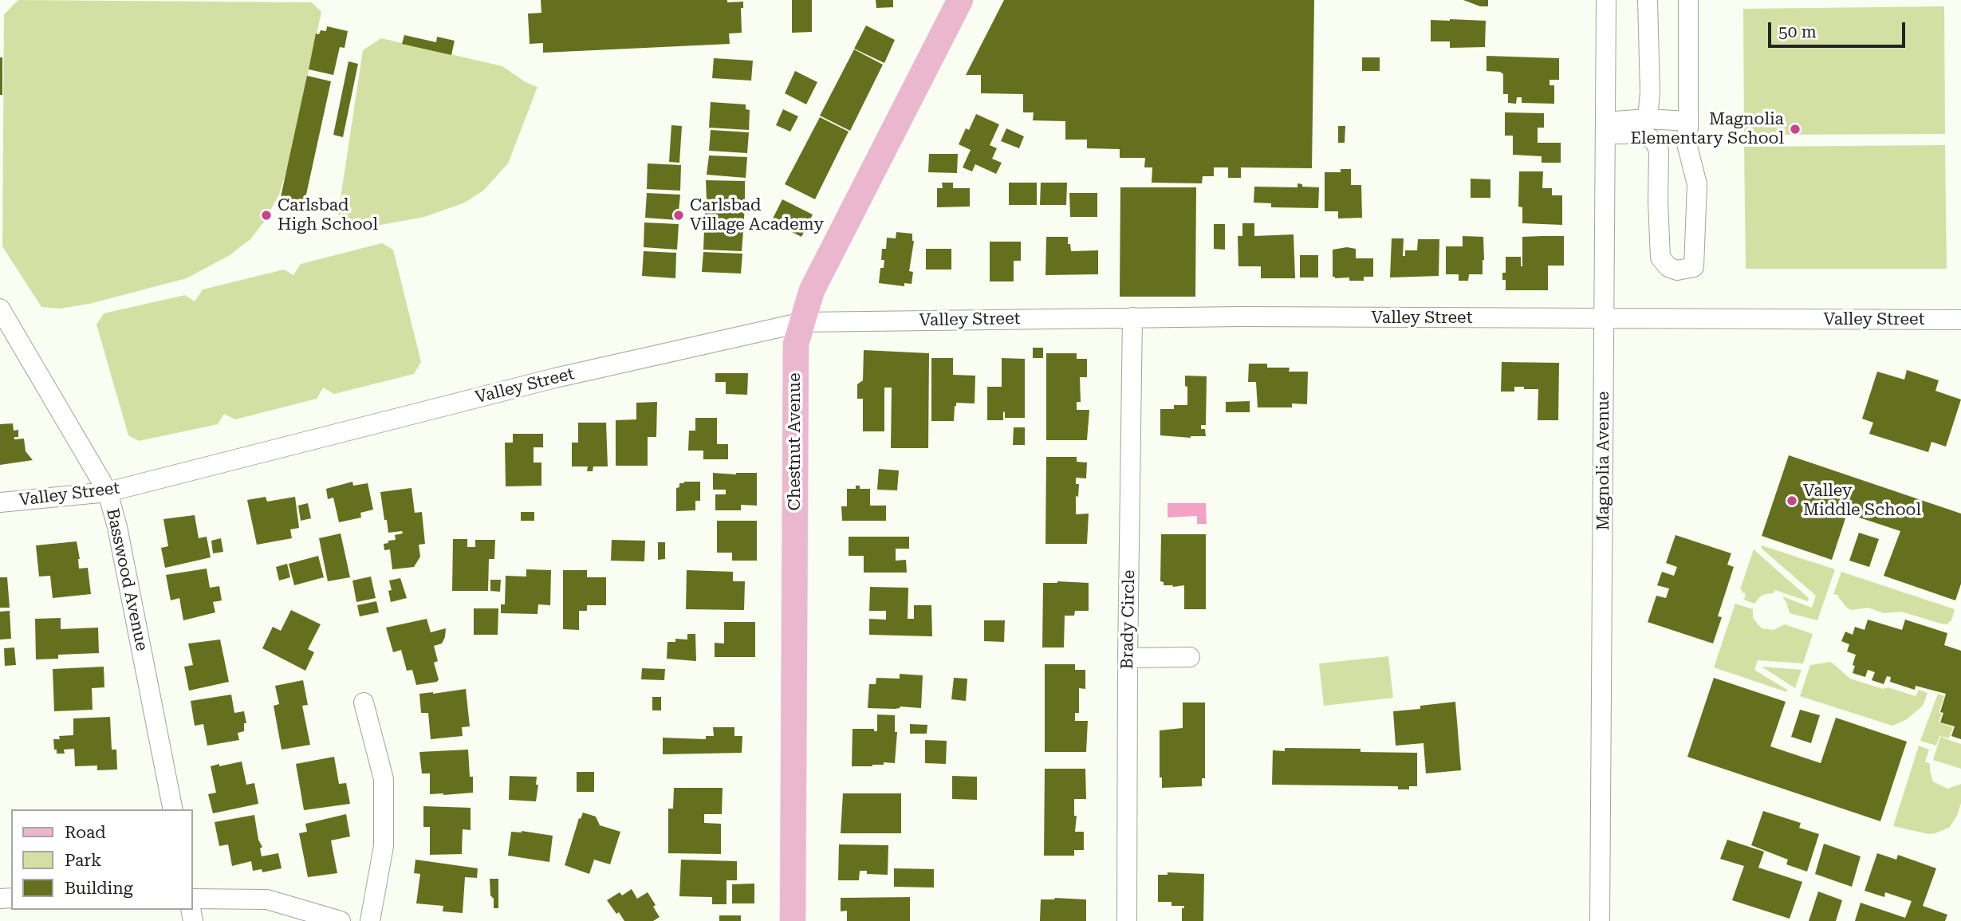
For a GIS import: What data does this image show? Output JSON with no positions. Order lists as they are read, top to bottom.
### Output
{
  "streets": {
    "main road": ["Chestnut Avenue"],
    "street": [
      "Valley Street",
      "Magnolia Avenue",
      "Basswood Avenue",
      "Brady Circle"
    ]
  },
  "crossings": [
    ["Valley Street", "Chestnut Avenue"],
    ["Valley Street", "Magnolia Avenue"],
    ["Valley Street", "Basswood Avenue"],
    ["Valley Street", "Brady Circle"]
  ],
  "places": [
    "Magnolia Elementary School",
    "Carlsbad High School",
    "Carlsbad Village Academy",
    "Valley Middle School"
  ],
  "legend": ["Road", "Park", "Building"],
  "scale_bar": "50 m"
}
